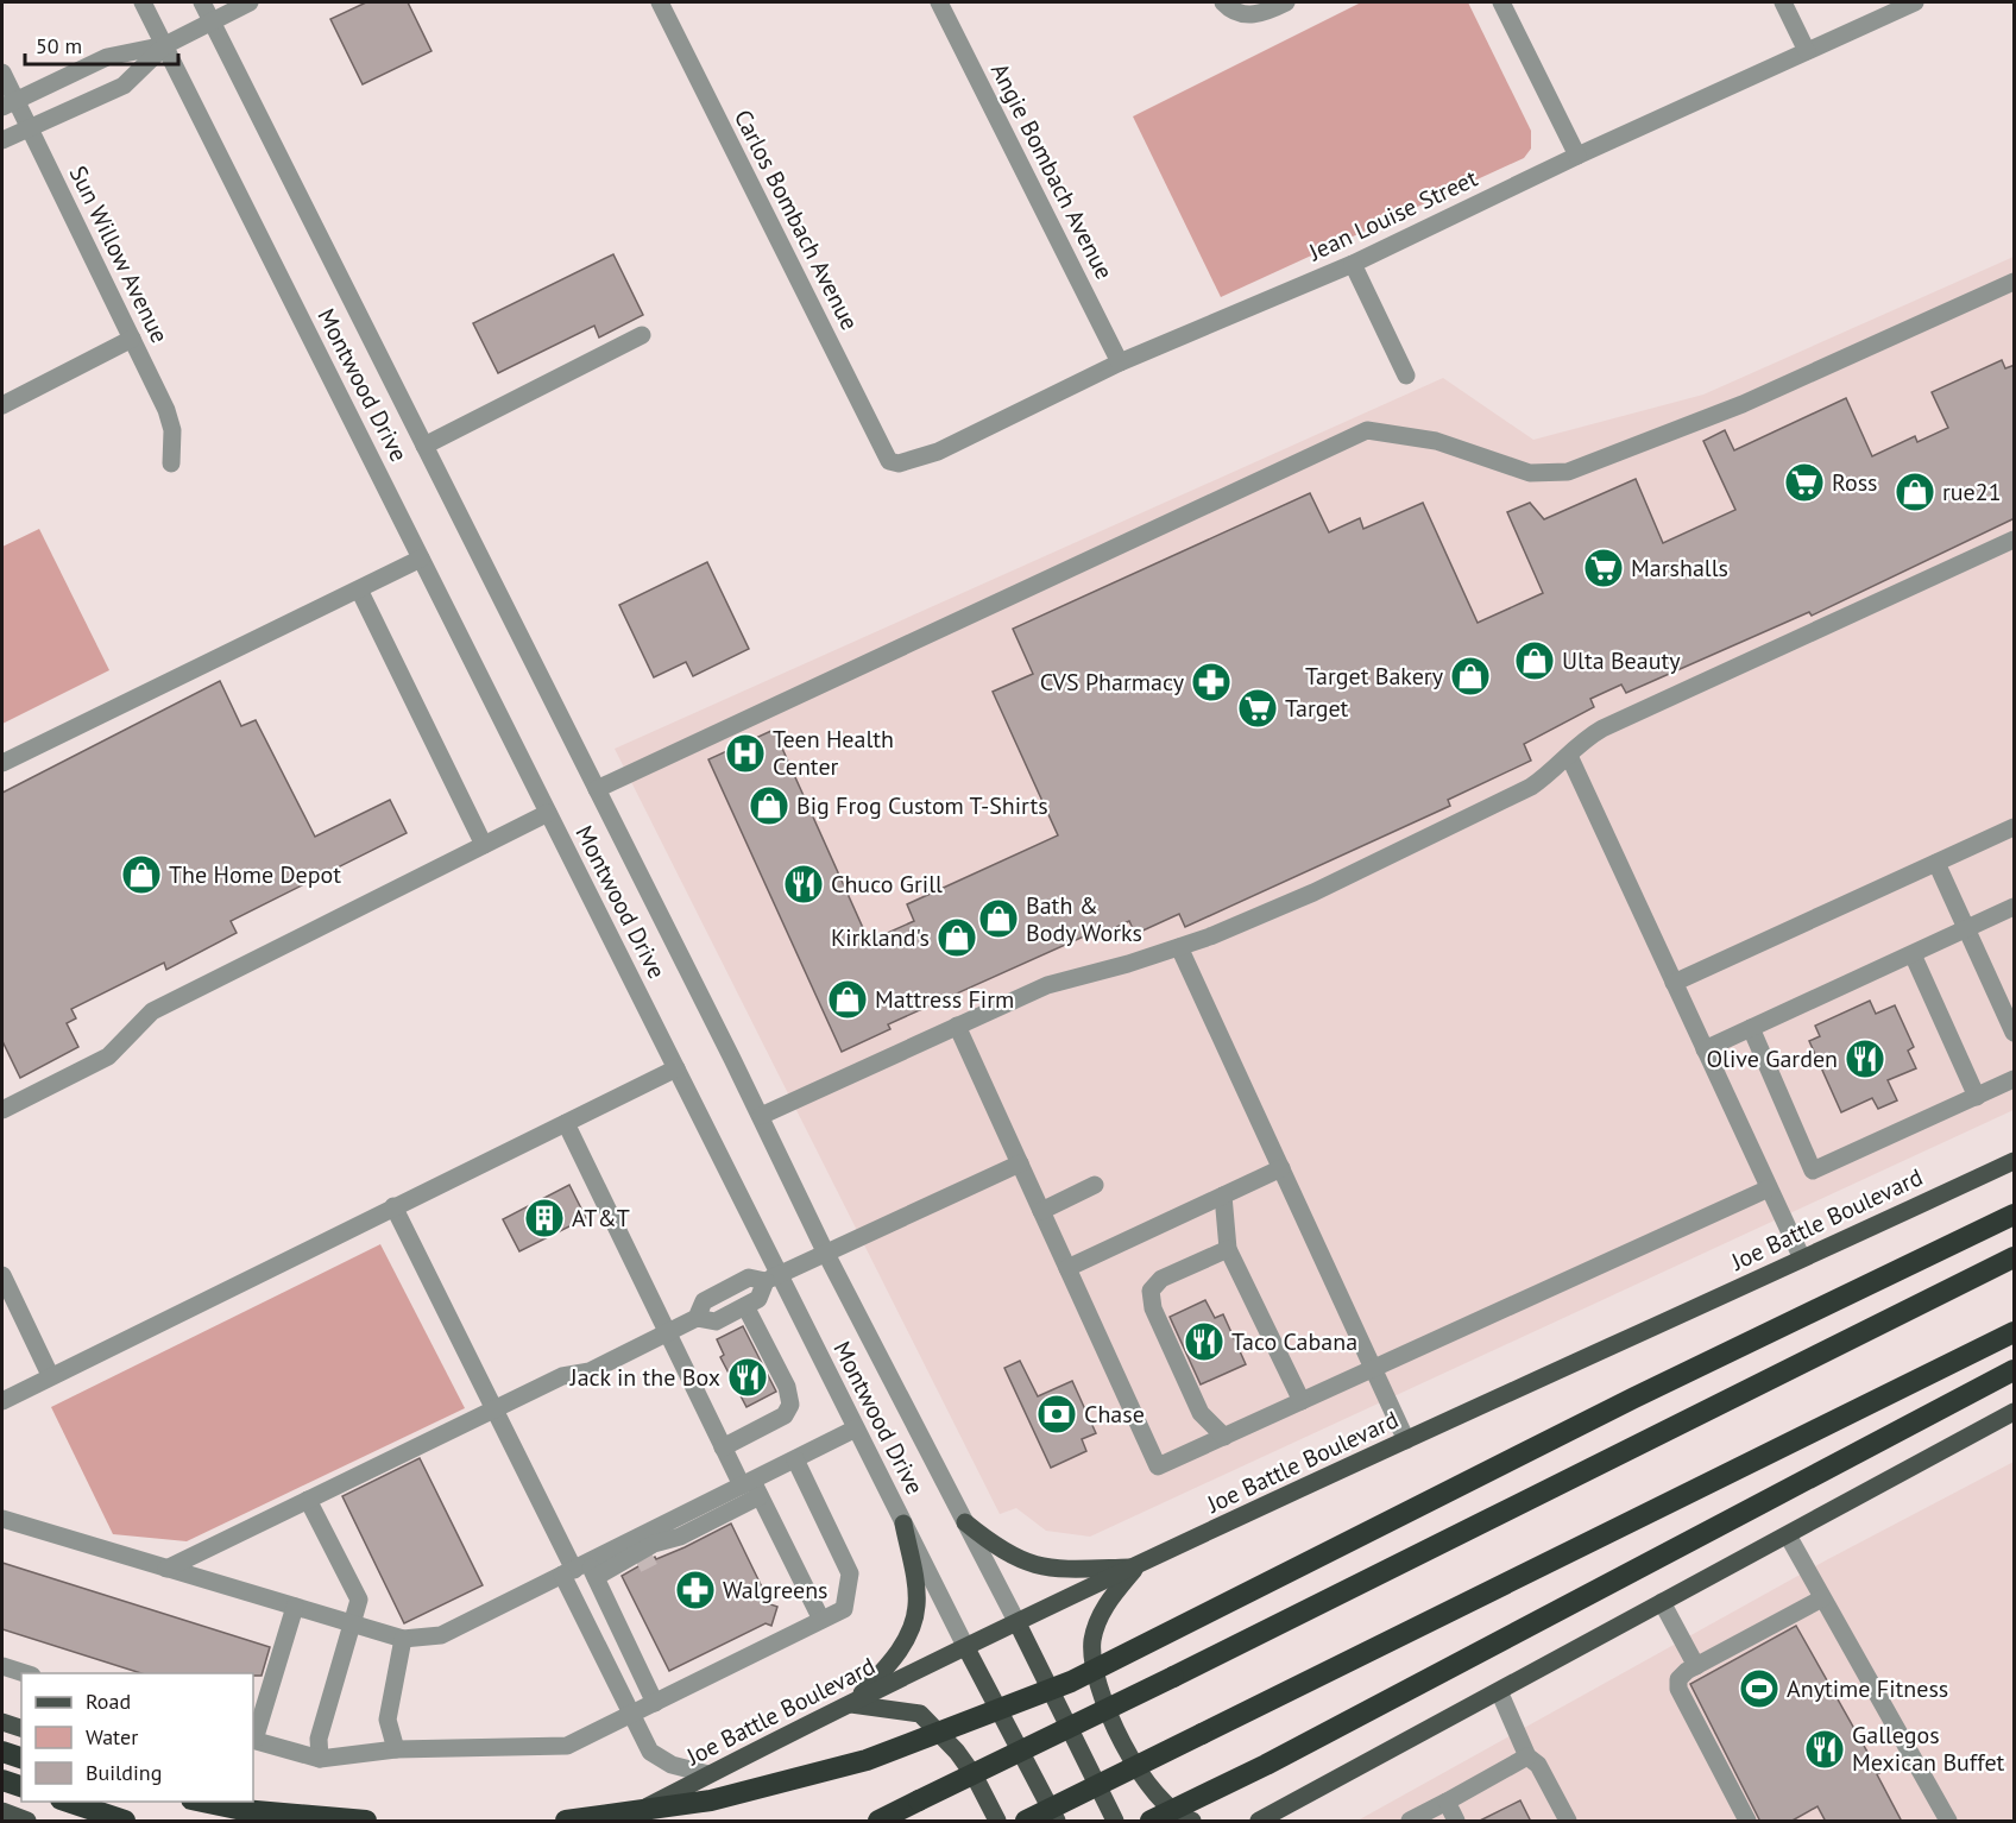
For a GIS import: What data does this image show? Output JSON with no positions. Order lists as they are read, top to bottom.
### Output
{
  "streets": {
    "main road": ["Montwood Drive", "Joe Battle Boulevard"],
    "street": [
      "Angie Bombach Avenue",
      "Jean Louise Street",
      "Carlos Bombach Avenue",
      "Sun Willow Avenue"
    ]
  },
  "crossings": [
    ["Angie Bombach Avenue", "Jean Louise Street"],
    ["Jean Louise Street", "Carlos Bombach Avenue"],
    ["Montwood Drive", "Joe Battle Boulevard"]
  ],
  "places": {
    "supermarket": ["Ross", "Marshalls", "Target"],
    "shop": [
      "rue21",
      "Ulta Beauty",
      "Target Bakery",
      "Big Frog Custom T-Shirts",
      "The Home Depot",
      "Bath & Body Works",
      "Kirkland's",
      "Mattress Firm"
    ],
    "pharmacy": ["CVS Pharmacy", "Walgreens"],
    "hospital": ["Teen Health Center"],
    "restaurant": [
      "Chuco Grill",
      "Olive Garden",
      "Taco Cabana",
      "Jack in the Box",
      "Gallegos Mexican Buffet"
    ],
    "building": ["AT&T"],
    "bank": ["Chase"],
    "sports": ["Anytime Fitness"]
  },
  "legend": ["Road", "Water", "Building"],
  "scale_bar": "50 m"
}
